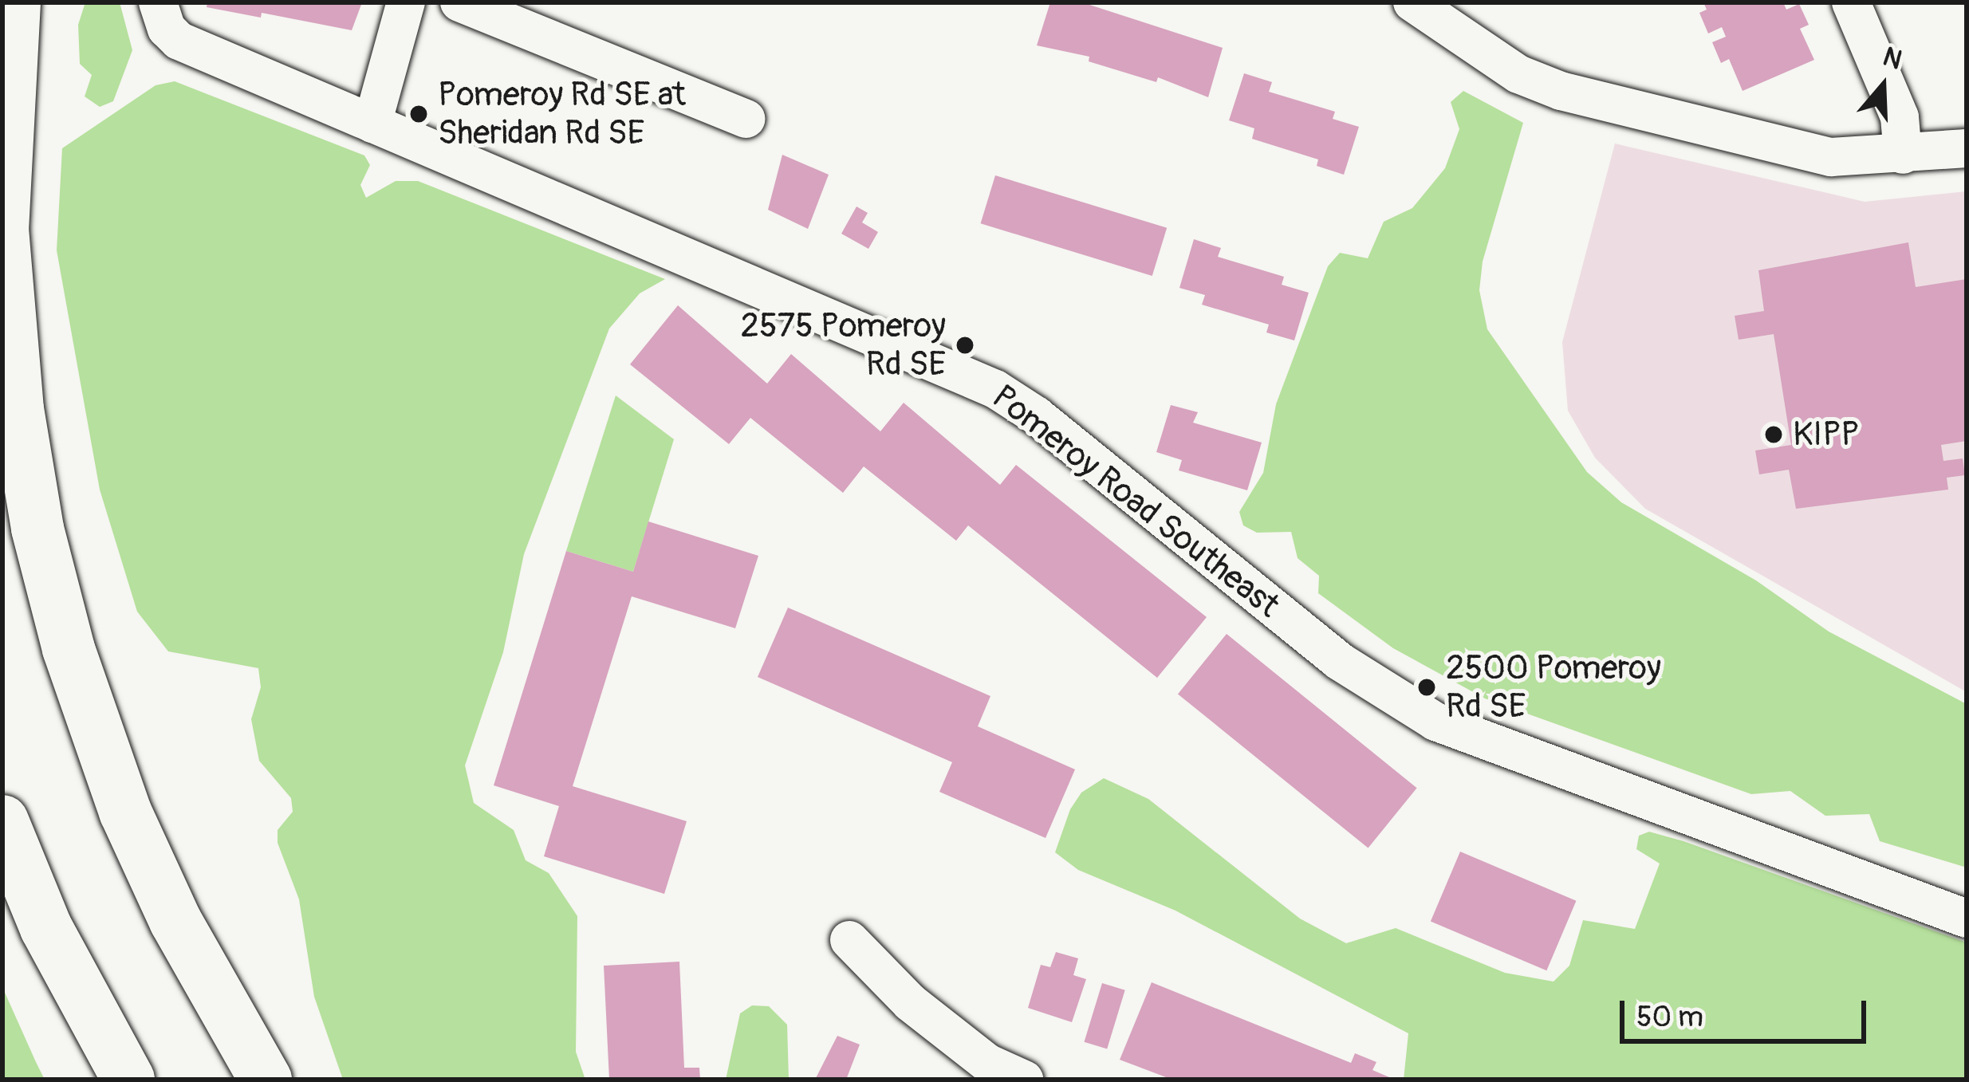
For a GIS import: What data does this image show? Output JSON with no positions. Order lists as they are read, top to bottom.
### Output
{
  "streets": {
    "street": ["Pomeroy Road Southeast"]
  },
  "places": [
    "Pomeroy Rd SE at Sheridan Rd SE",
    "2575 Pomeroy Rd SE",
    "KIPP",
    "2500 Pomeroy Rd SE"
  ],
  "scale_bar": "50 m",
  "north": "top"
}
